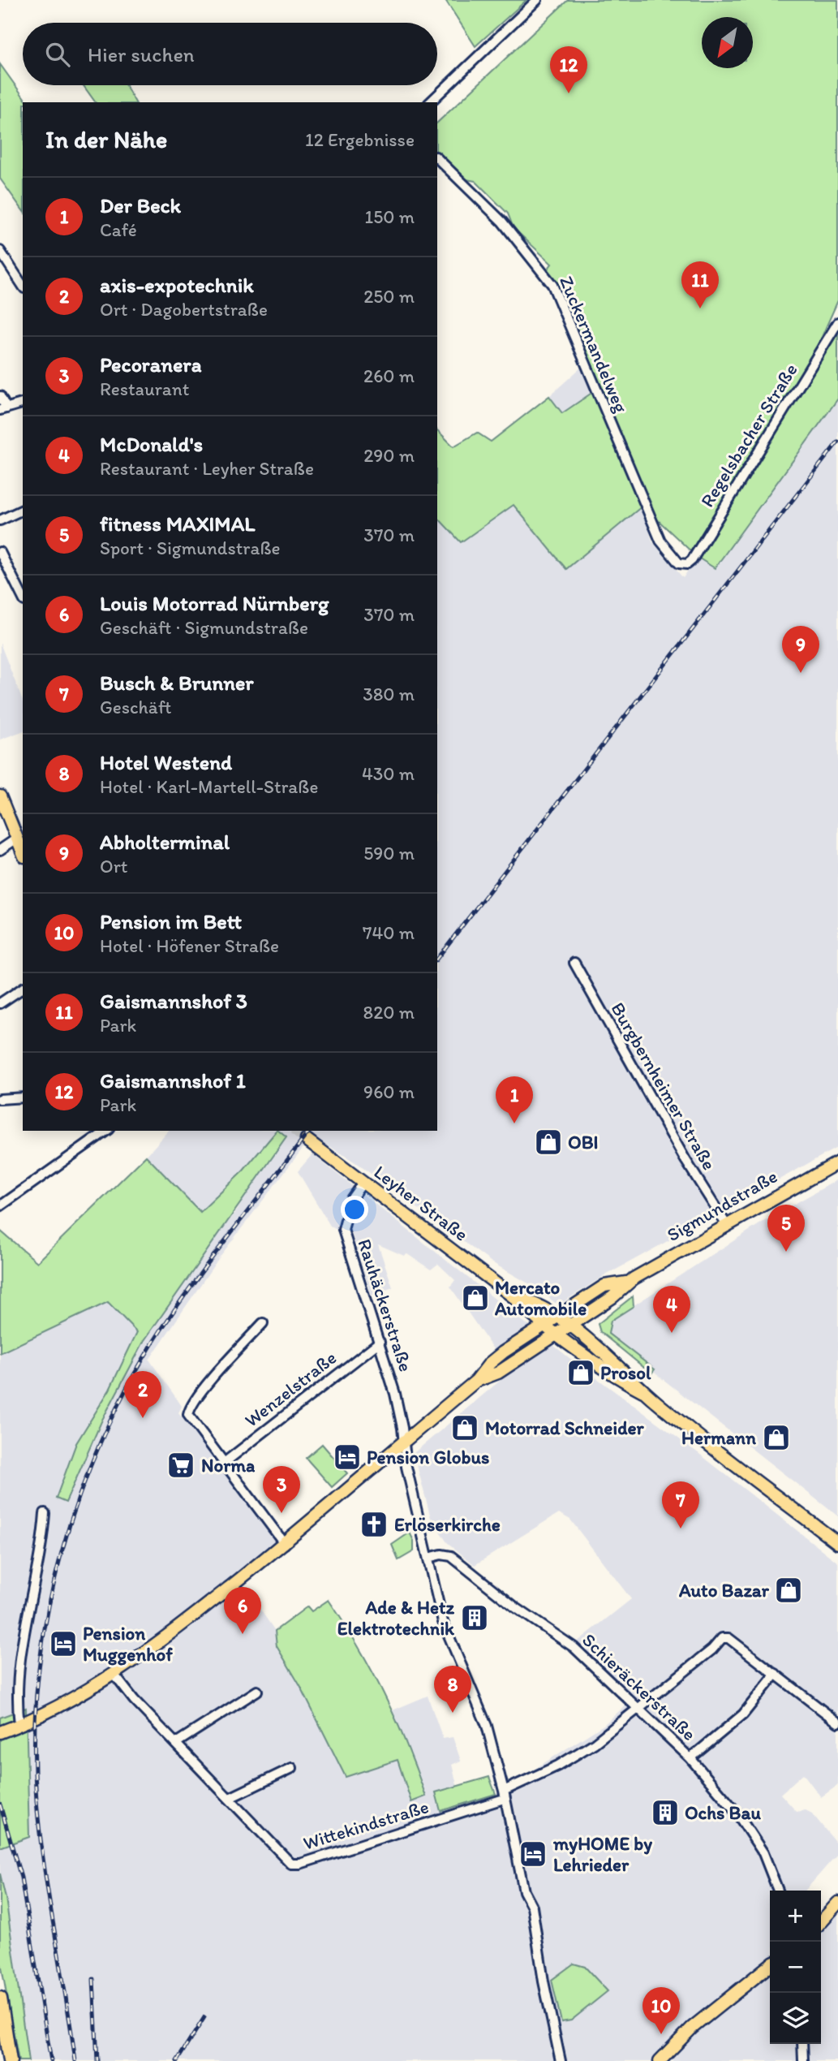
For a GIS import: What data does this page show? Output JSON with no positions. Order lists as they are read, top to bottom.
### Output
{
  "streets": {
    "main road": ["Leyher Straße", "Sigmundstraße"],
    "street": [
      "Zuckermandelweg",
      "Regelsbacher Straße",
      "Burgbernheimer Straße",
      "Rauhäckerstraße",
      "Wenzelstraße",
      "Schieräckerstraße",
      "Wittekindstraße"
    ]
  },
  "crossings": [
    ["Zuckermandelweg", "Regelsbacher Straße"],
    ["Burgbernheimer Straße", "Sigmundstraße"],
    ["Leyher Straße", "Sigmundstraße"],
    ["Leyher Straße", "Rauhäckerstraße"],
    ["Sigmundstraße", "Rauhäckerstraße"],
    ["Sigmundstraße", "Wittekindstraße"],
    ["Rauhäckerstraße", "Wenzelstraße"],
    ["Rauhäckerstraße", "Schieräckerstraße"],
    ["Rauhäckerstraße", "Wittekindstraße"],
    ["Schieräckerstraße", "Wittekindstraße"]
  ],
  "places": {
    "shop": [
      "OBI",
      "Mercato Automobile",
      "Prosol",
      "Motorrad Schneider",
      "Hermann",
      "Auto Bazar"
    ],
    "hotel": ["Pension Globus", "Pension Muggenhof", "myHOME by Lehrieder"],
    "supermarket": ["Norma"],
    "church": ["Erlöserkirche"],
    "building": ["Ade & Hetz Elektrotechnik", "Ochs Bau"]
  },
  "north": "bottom left",
  "page": {
    "search": "Hier suchen",
    "pins": [
      "12",
      "11",
      "9",
      "1",
      "5",
      "4",
      "2",
      "3",
      "7",
      "6",
      "8",
      "10"
    ],
    "heading": ["In der Nähe", "12 Ergebnisse"],
    "list": [
      {
        "mark": "1",
        "name": "Der Beck",
        "note": "Café",
        "value": "150 m"
      },
      {
        "mark": "2",
        "name": "axis-expotechnik",
        "note": "Ort · Dagobertstraße",
        "value": "250 m"
      },
      {
        "mark": "3",
        "name": "Pecoranera",
        "note": "Restaurant",
        "value": "260 m"
      },
      {
        "mark": "4",
        "name": "McDonald's",
        "note": "Restaurant · Leyher Straße",
        "value": "290 m"
      },
      {
        "mark": "5",
        "name": "fitness MAXIMAL",
        "note": "Sport · Sigmundstraße",
        "value": "370 m"
      },
      {
        "mark": "6",
        "name": "Louis Motorrad Nürnberg",
        "note": "Geschäft · Sigmundstraße",
        "value": "370 m"
      },
      {
        "mark": "7",
        "name": "Busch & Brunner",
        "note": "Geschäft",
        "value": "380 m"
      },
      {
        "mark": "8",
        "name": "Hotel Westend",
        "note": "Hotel · Karl-Martell-Straße",
        "value": "430 m"
      },
      {
        "mark": "9",
        "name": "Abholterminal",
        "note": "Ort",
        "value": "590 m"
      },
      {
        "mark": "10",
        "name": "Pension im Bett",
        "note": "Hotel · Höfener Straße",
        "value": "740 m"
      },
      {
        "mark": "11",
        "name": "Gaismannshof 3",
        "note": "Park",
        "value": "820 m"
      },
      {
        "mark": "12",
        "name": "Gaismannshof 1",
        "note": "Park",
        "value": "960 m"
      }
    ],
    "map_buttons": ["+", "−"]
  }
}
